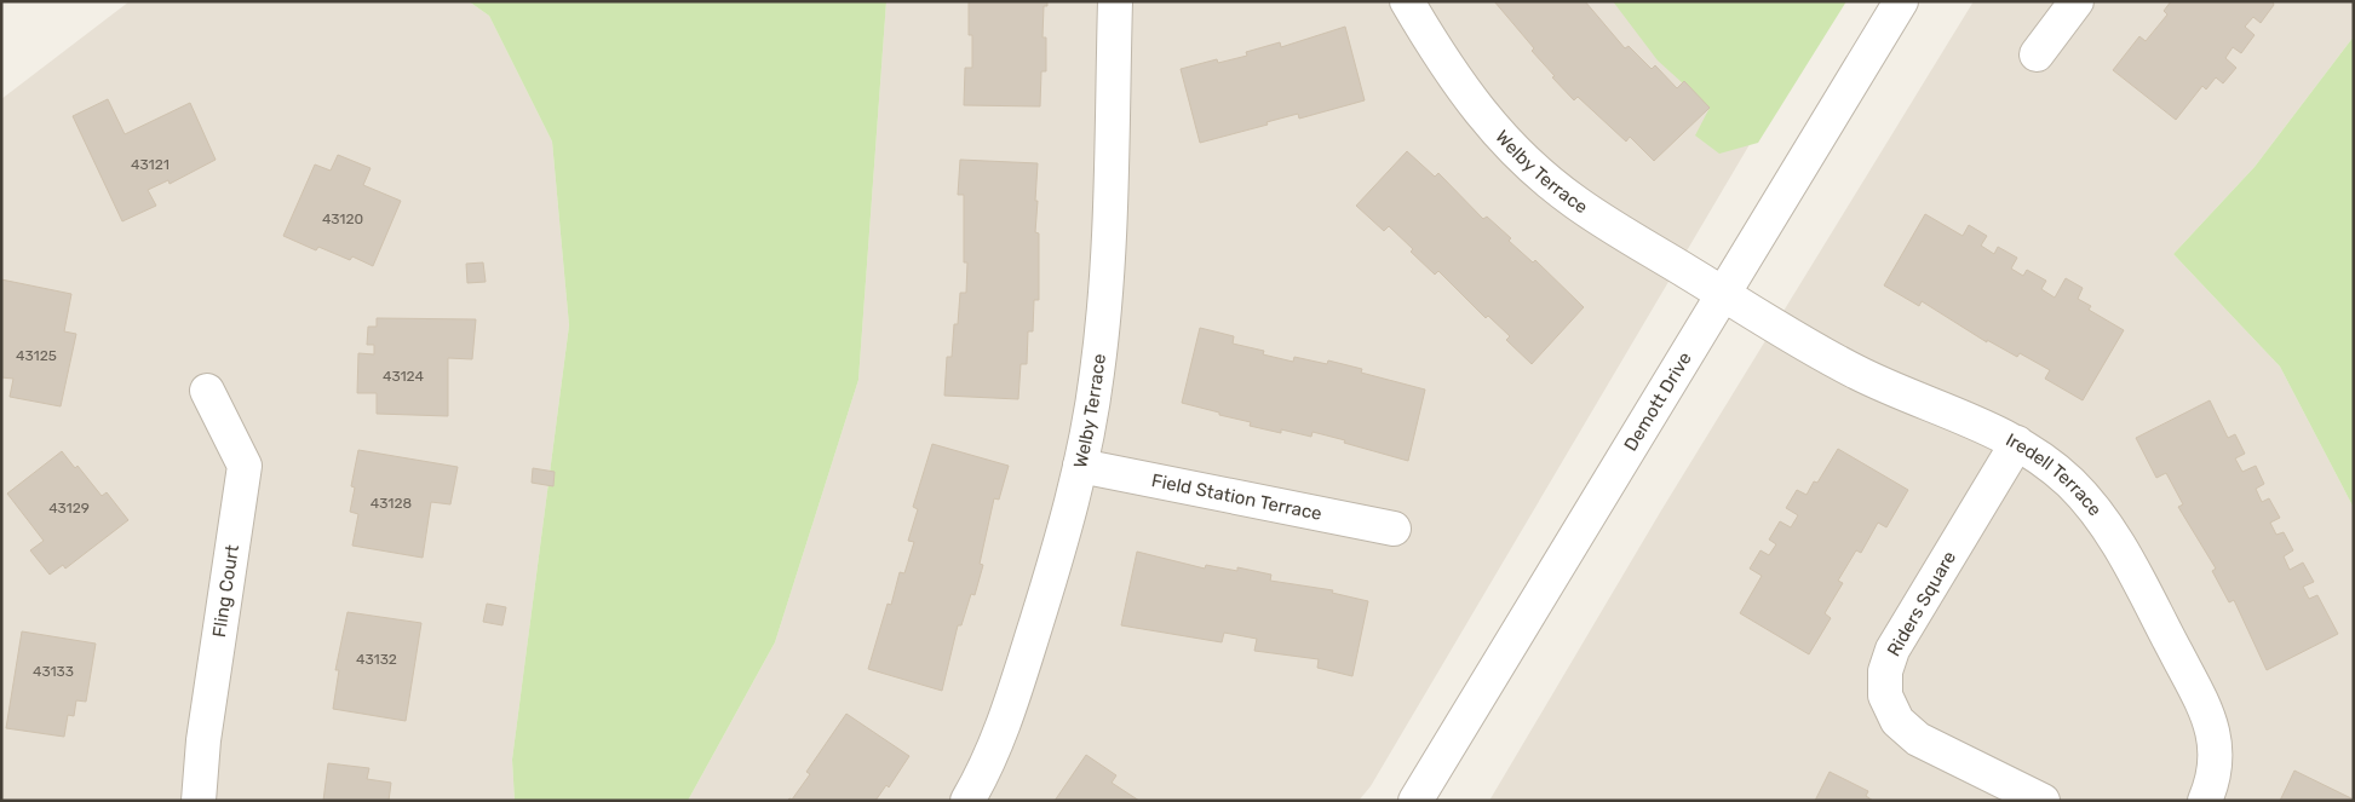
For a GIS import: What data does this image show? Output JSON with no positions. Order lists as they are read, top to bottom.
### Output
{
  "streets": {
    "street": [
      "Welby Terrace",
      "Demott Drive",
      "Iredell Terrace",
      "Field Station Terrace",
      "Fling Court",
      "Riders Square"
    ]
  },
  "crossings": [
    ["Welby Terrace", "Demott Drive"],
    ["Welby Terrace", "Iredell Terrace"],
    ["Welby Terrace", "Field Station Terrace"],
    ["Demott Drive", "Iredell Terrace"],
    ["Iredell Terrace", "Riders Square"]
  ],
  "house_numbers": [
    "43121",
    "43120",
    "43125",
    "43124",
    "43128",
    "43129",
    "43132",
    "43133"
  ]
}
